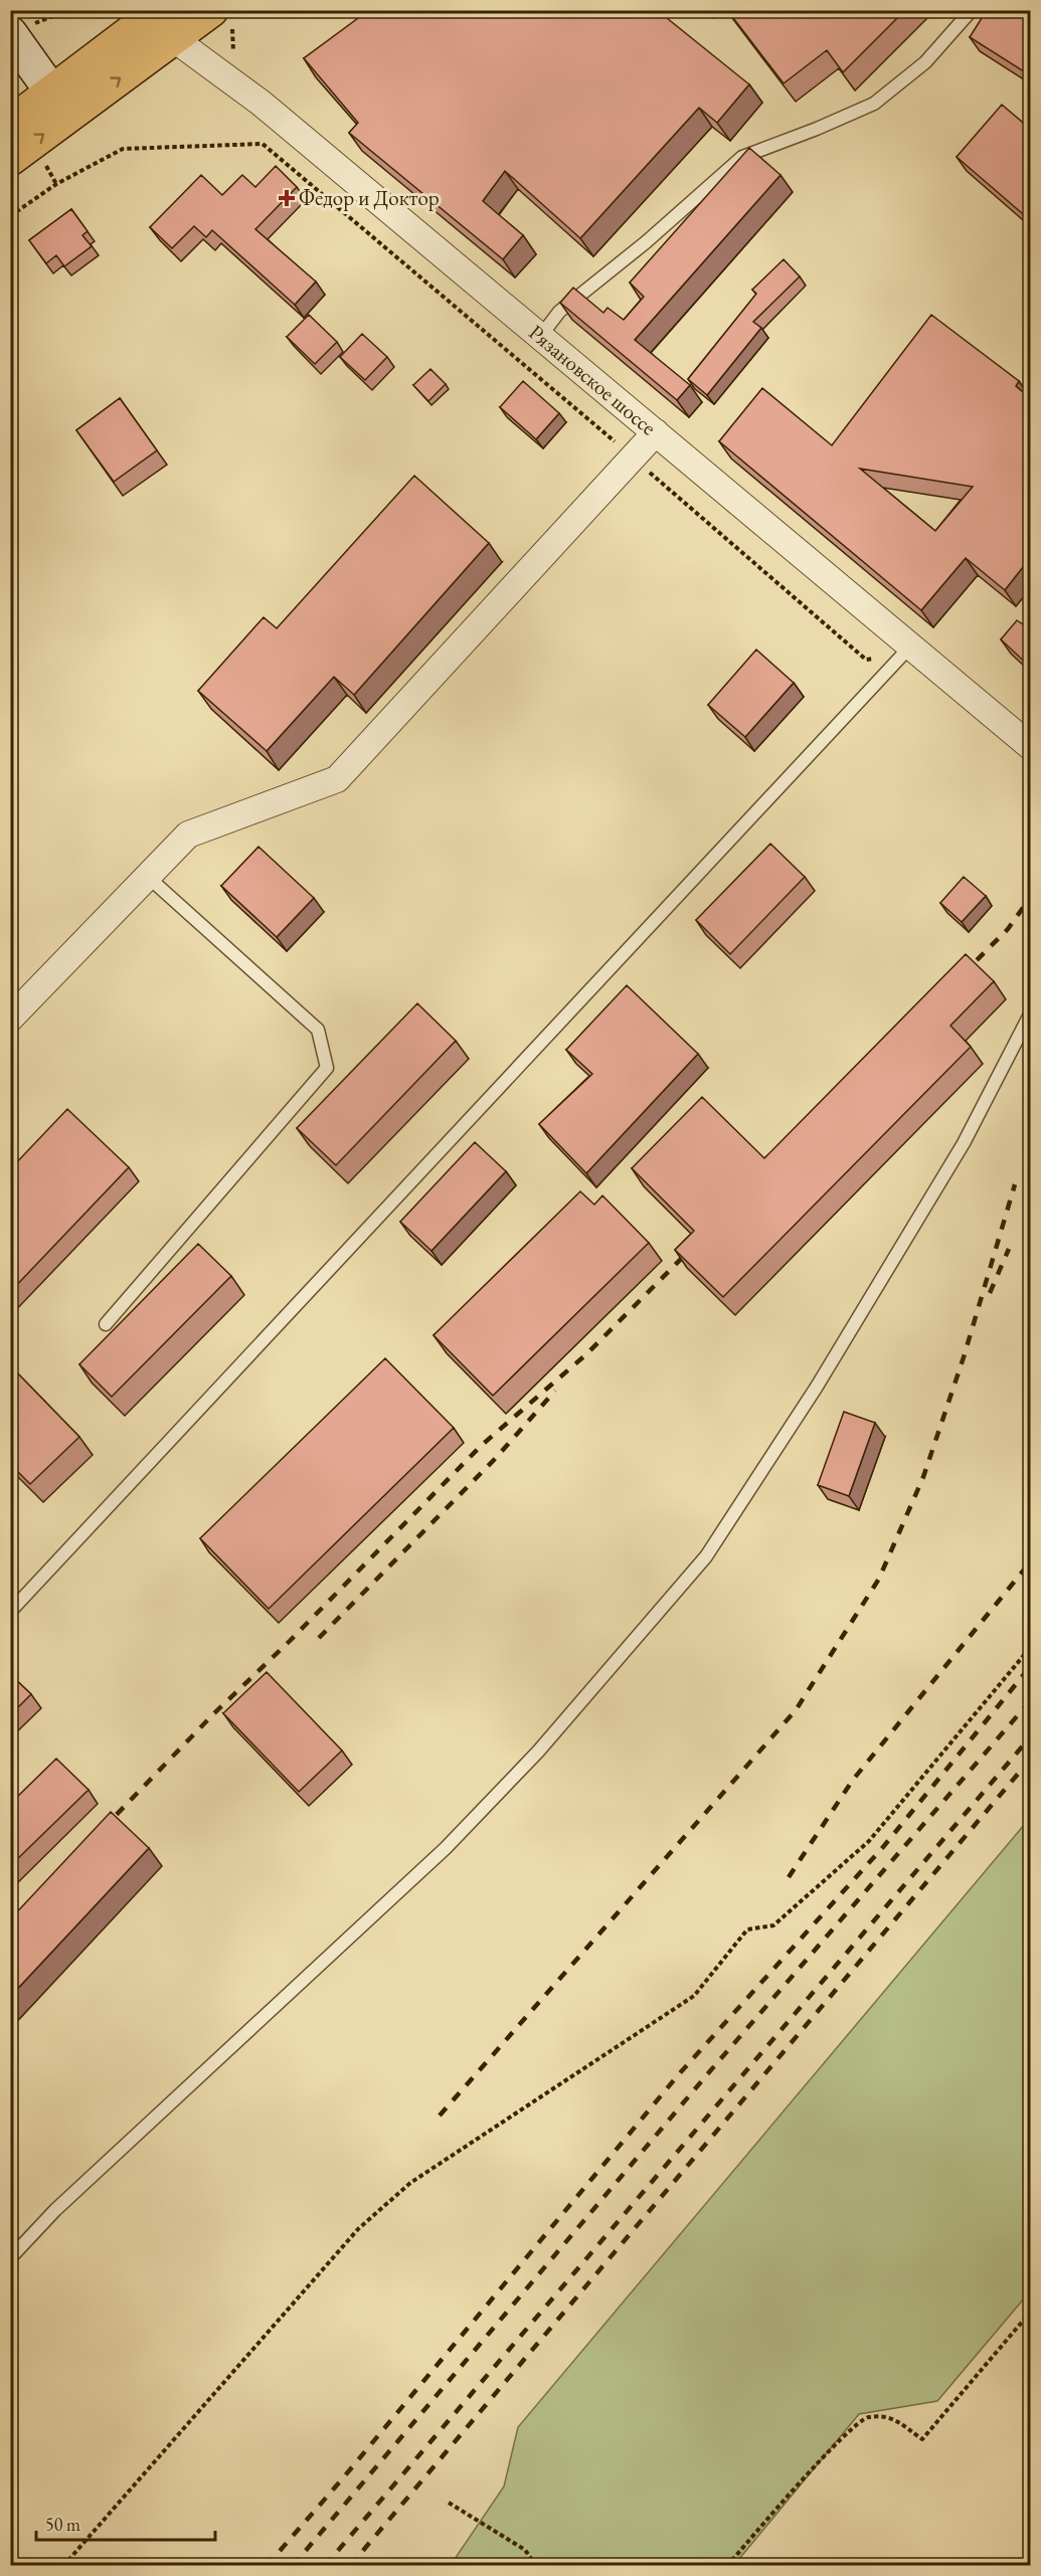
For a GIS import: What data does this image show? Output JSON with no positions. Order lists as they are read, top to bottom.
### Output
{
  "streets": {
    "street": ["Рязановское шоссе"]
  },
  "places": {
    "health": ["Федор и Доктор"]
  },
  "scale_bar": "50 m"
}
